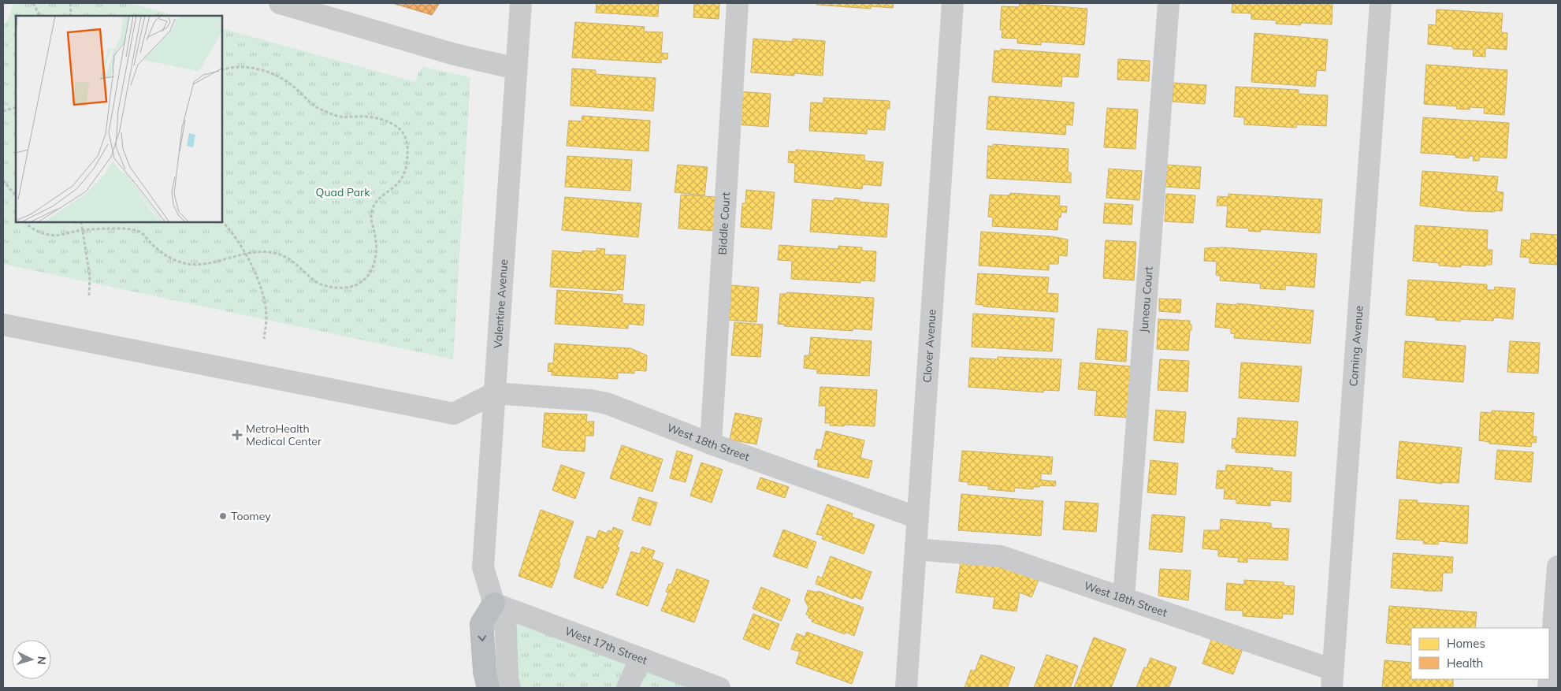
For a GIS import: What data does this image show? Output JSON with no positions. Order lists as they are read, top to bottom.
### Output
{
  "streets": {
    "street": [
      "Biddle Court",
      "Juneau Court",
      "Valentine Avenue",
      "Clover Avenue",
      "Corning Avenue",
      "West 18th Street",
      "West 17th Street"
    ]
  },
  "crossings": [
    ["Biddle Court", "West 18th Street"],
    ["Juneau Court", "West 18th Street"],
    ["Valentine Avenue", "West 18th Street"],
    ["Valentine Avenue", "West 17th Street"],
    ["Clover Avenue", "West 18th Street"],
    ["Corning Avenue", "West 18th Street"]
  ],
  "parks": ["Quad Park"],
  "places": {
    "health": ["MetroHealth Medical Center"],
    "other": ["Toomey"]
  },
  "legend": ["Homes", "Health"],
  "north": "right"
}
